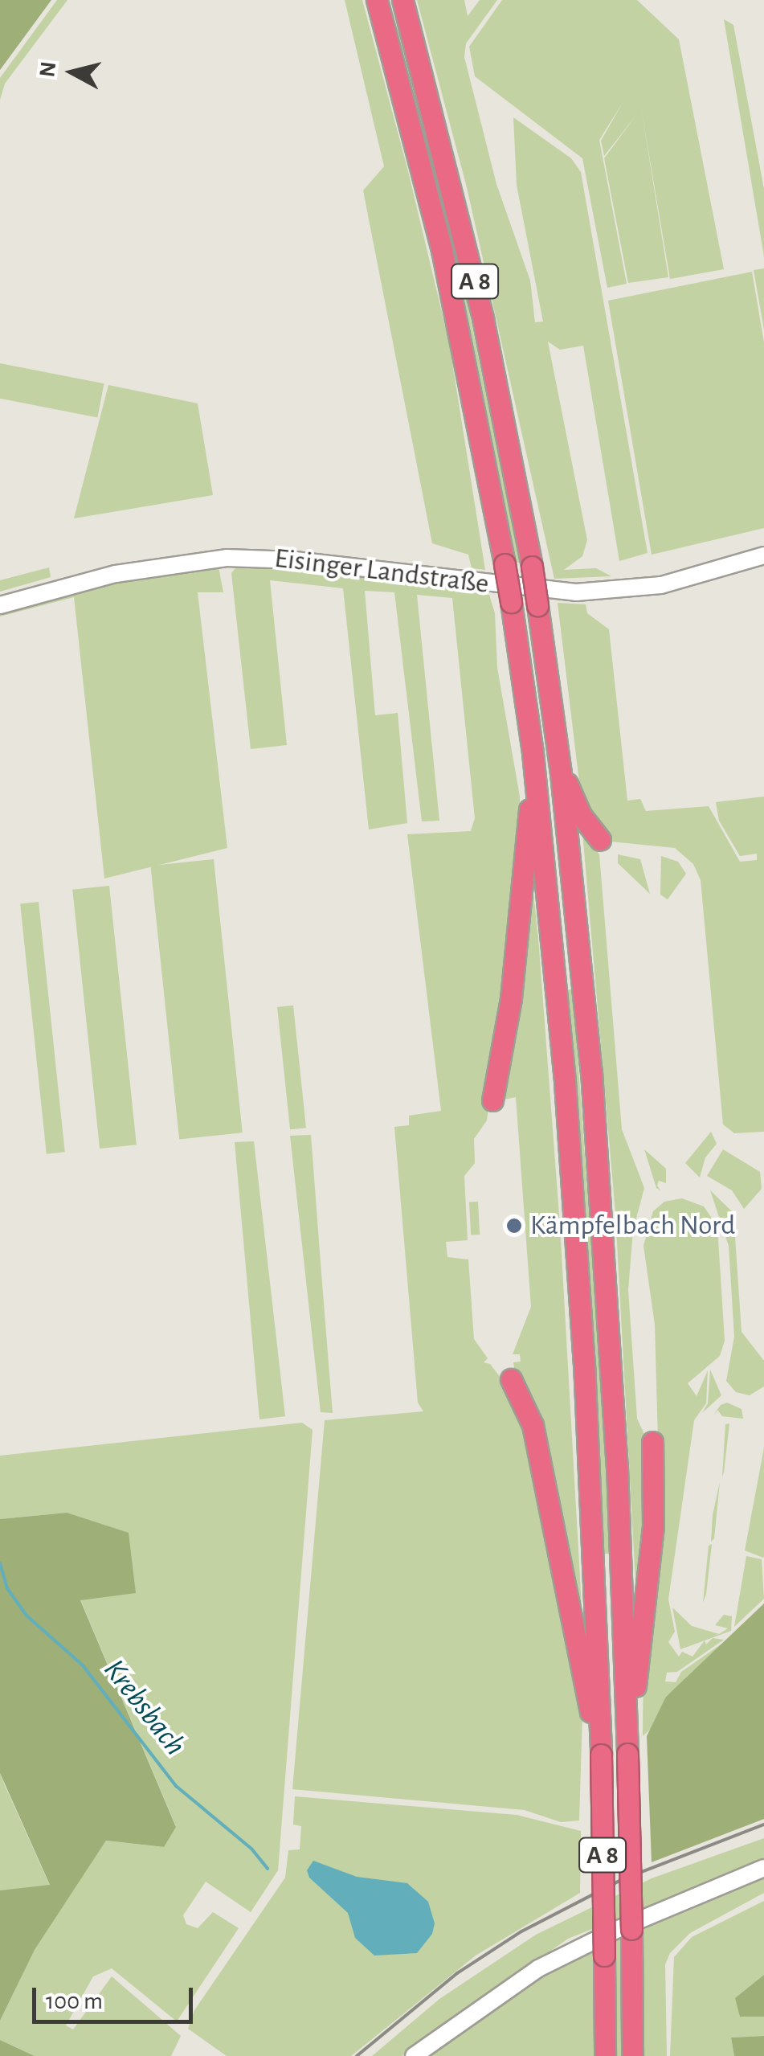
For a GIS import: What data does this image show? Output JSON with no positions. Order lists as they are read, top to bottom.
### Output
{
  "streets": {
    "highway": ["A 8"],
    "main road": ["Eisinger Landstraße"]
  },
  "water": ["Krebsbach"],
  "places": ["Kämpfelbach Nord"],
  "scale_bar": "100 m",
  "north": "left"
}
